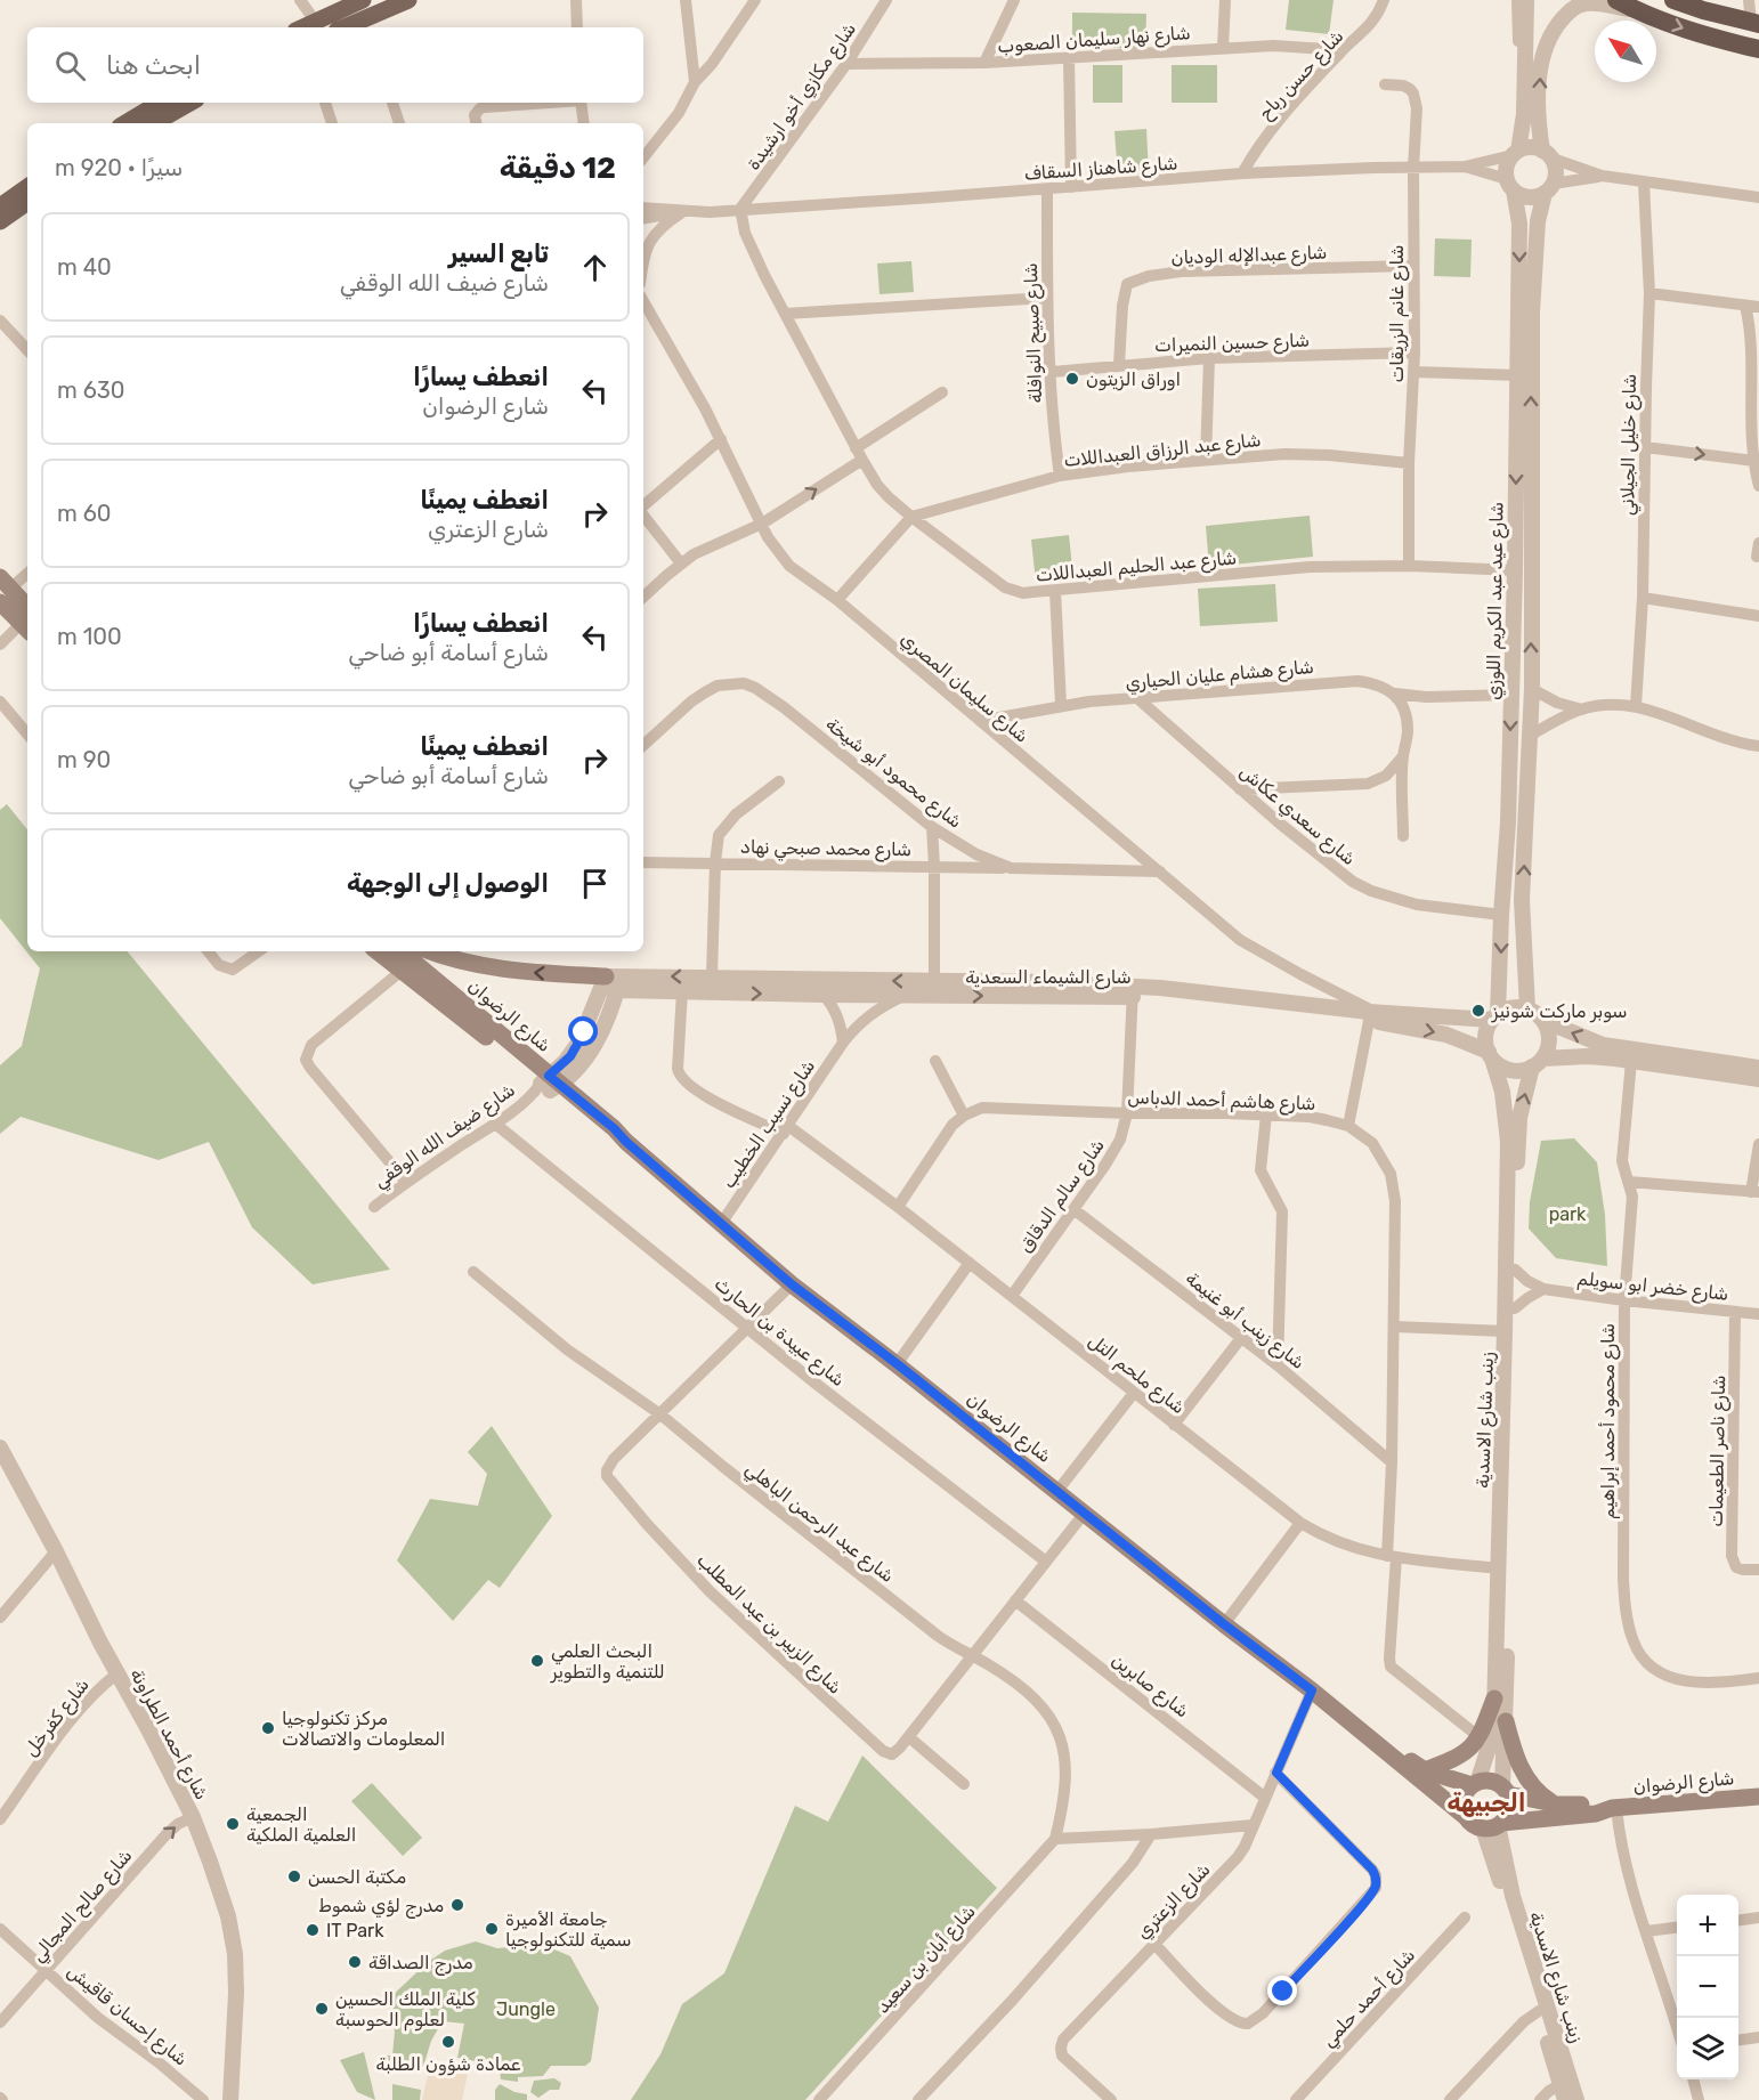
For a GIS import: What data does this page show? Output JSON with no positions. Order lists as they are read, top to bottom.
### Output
{
  "streets": {
    "main road": ["شارع الرضوان"],
    "street": [
      "شارع نهار سليمان الصعوب",
      "شارع حسن رباح",
      "شارع مكازي أخو ارشيدة",
      "شارع شاهناز السقاف",
      "شارع عبدالإله الوديان",
      "شارع غانم الزريقات",
      "شارع صبيح النوافلة",
      "شارع حسين النميرات",
      "شارع خليل الجيلاني",
      "شارع عبد الرزاق العبداللات",
      "شارع عبد الحليم العبداللات",
      "شارع عيد عبد الكريم اللوزي",
      "شارع هشام عليان الحياري",
      "شارع سليمان المصري",
      "شارع محمود أبو شيخة",
      "شارع سعدي عكاش",
      "شارع محمد صبحي نهاد",
      "شارع الشيماء السعدية",
      "شارع هاشم أحمد الدباس",
      "شارع نسيب الخطيب",
      "شارع ضيف الله الوقفي",
      "شارع سالم الدقاق",
      "شارع خضر ابو سويلم",
      "شارع زينب أبو غنيمة",
      "شارع عبيدة بن الحارث",
      "شارع ملحم التل",
      "زينب شارع الاسدية",
      "شارع محمود أحمد إبراهيم",
      "شارع ناصر الطعيمات",
      "شارع عبد الرحمن الباهلي",
      "شارع الزبير بن عبد المطلب",
      "شارع صابرين",
      "شارع كفرخل",
      "شارع أحمد الطراونة",
      "شارع الزعتري",
      "شارع صالح المجالي",
      "شارع أبان بن سعيد",
      "شارع أحمد حلمي",
      "شارع إحسان قاقيش"
    ]
  },
  "crossings": [
    ["شارع نهار سليمان الصعوب", "شارع حسن رباح"],
    ["شارع نهار سليمان الصعوب", "شارع مكازي أخو ارشيدة"],
    ["شارع حسن رباح", "شارع شاهناز السقاف"],
    ["شارع مكازي أخو ارشيدة", "شارع شاهناز السقاف"],
    ["شارع مكازي أخو ارشيدة", "شارع عبد الحليم العبداللات"],
    ["شارع شاهناز السقاف", "شارع غانم الزريقات"],
    ["شارع شاهناز السقاف", "شارع صبيح النوافلة"],
    ["شارع شاهناز السقاف", "شارع عبد الحليم العبداللات"],
    ["شارع شاهناز السقاف", "شارع عيد عبد الكريم اللوزي"],
    ["شارع عبدالإله الوديان", "شارع غانم الزريقات"],
    ["شارع عبدالإله الوديان", "شارع حسين النميرات"],
    ["شارع غانم الزريقات", "شارع حسين النميرات"],
    ["شارع غانم الزريقات", "شارع عبد الرزاق العبداللات"],
    ["شارع غانم الزريقات", "شارع عبد الحليم العبداللات"],
    ["شارع صبيح النوافلة", "شارع حسين النميرات"],
    ["شارع صبيح النوافلة", "شارع عبد الرزاق العبداللات"],
    ["شارع عبد الرزاق العبداللات", "شارع عبد الحليم العبداللات"],
    ["شارع عبد الحليم العبداللات", "شارع عيد عبد الكريم اللوزي"],
    ["شارع عيد عبد الكريم اللوزي", "شارع هشام عليان الحياري"],
    ["شارع عيد عبد الكريم اللوزي", "شارع سعدي عكاش"],
    ["شارع عيد عبد الكريم اللوزي", "شارع الشيماء السعدية"],
    ["شارع عيد عبد الكريم اللوزي", "زينب شارع الاسدية"],
    ["شارع هشام عليان الحياري", "شارع سليمان المصري"],
    ["شارع هشام عليان الحياري", "شارع سعدي عكاش"],
    ["شارع سليمان المصري", "شارع محمود أبو شيخة"],
    ["شارع سليمان المصري", "شارع الشيماء السعدية"],
    ["شارع محمود أبو شيخة", "شارع محمد صبحي نهاد"],
    ["شارع الشيماء السعدية", "شارع نسيب الخطيب"],
    ["شارع الشيماء السعدية", "شارع ضيف الله الوقفي"],
    ["شارع الشيماء السعدية", "شارع سالم الدقاق"],
    ["شارع الشيماء السعدية", "شارع ملحم التل"],
    ["شارع الشيماء السعدية", "زينب شارع الاسدية"],
    ["شارع الرضوان", "شارع نسيب الخطيب"],
    ["شارع الرضوان", "شارع ضيف الله الوقفي"],
    ["شارع الرضوان", "زينب شارع الاسدية"],
    ["شارع الرضوان", "شارع الزبير بن عبد المطلب"],
    ["شارع الرضوان", "شارع الزعتري"],
    ["شارع هاشم أحمد الدباس", "شارع سالم الدقاق"],
    ["شارع هاشم أحمد الدباس", "شارع زينب أبو غنيمة"],
    ["شارع هاشم أحمد الدباس", "شارع ملحم التل"],
    ["شارع نسيب الخطيب", "شارع ملحم التل"],
    ["شارع ضيف الله الوقفي", "شارع عبيدة بن الحارث"],
    ["شارع سالم الدقاق", "شارع زينب أبو غنيمة"],
    ["شارع سالم الدقاق", "شارع ملحم التل"],
    ["شارع خضر ابو سويلم", "زينب شارع الاسدية"],
    ["شارع خضر ابو سويلم", "شارع محمود أحمد إبراهيم"],
    ["شارع خضر ابو سويلم", "شارع ناصر الطعيمات"],
    ["شارع عبيدة بن الحارث", "شارع الزبير بن عبد المطلب"],
    ["شارع ملحم التل", "زينب شارع الاسدية"],
    ["شارع عبد الرحمن الباهلي", "شارع الزبير بن عبد المطلب"],
    ["شارع عبد الرحمن الباهلي", "شارع أبان بن سعيد"],
    ["شارع الزبير بن عبد المطلب", "شارع صابرين"],
    ["شارع صابرين", "شارع الزعتري"],
    ["شارع كفرخل", "شارع أحمد الطراونة"],
    ["شارع أحمد الطراونة", "شارع صالح المجالي"],
    ["شارع صالح المجالي", "شارع إحسان قاقيش"]
  ],
  "one_way": ["شارع صالح المجالي"],
  "districts": ["الجبيهة"],
  "parks": ["park", "Jungle"],
  "places": [
    "اوراق الزيتون",
    "سوبر ماركت شونيز",
    "البحث العلمي للتنمية والتطوير",
    "مركز تكنولوجيا المعلومات والاتصالات",
    "الجمعية العلمية الملكية",
    "مكتبة الحسن",
    "مدرج لؤي شموط",
    "جامعة الأميرة سمية للتكنولوجيا",
    "IT Park",
    "مدرج الصداقة",
    "كلية الملك الحسين لعلوم الحوسبة",
    "عمادة شؤون الطلبة"
  ],
  "north": "top left",
  "page": {
    "search": "ابحث هنا",
    "heading": ["12 دقيقة", "سيرًا · 920 m"],
    "list": [
      ["تابع السير", "شارع ضيف الله الوقفي", "40 m"],
      ["انعطف يسارًا", "شارع الرضوان", "630 m"],
      ["انعطف يمينًا", "شارع الزعتري", "60 m"],
      ["انعطف يسارًا", "شارع أسامة أبو ضاحي", "100 m"],
      ["انعطف يمينًا", "شارع أسامة أبو ضاحي", "90 m"],
      "الوصول إلى الوجهة"
    ],
    "map_buttons": ["+", "−"]
  }
}
